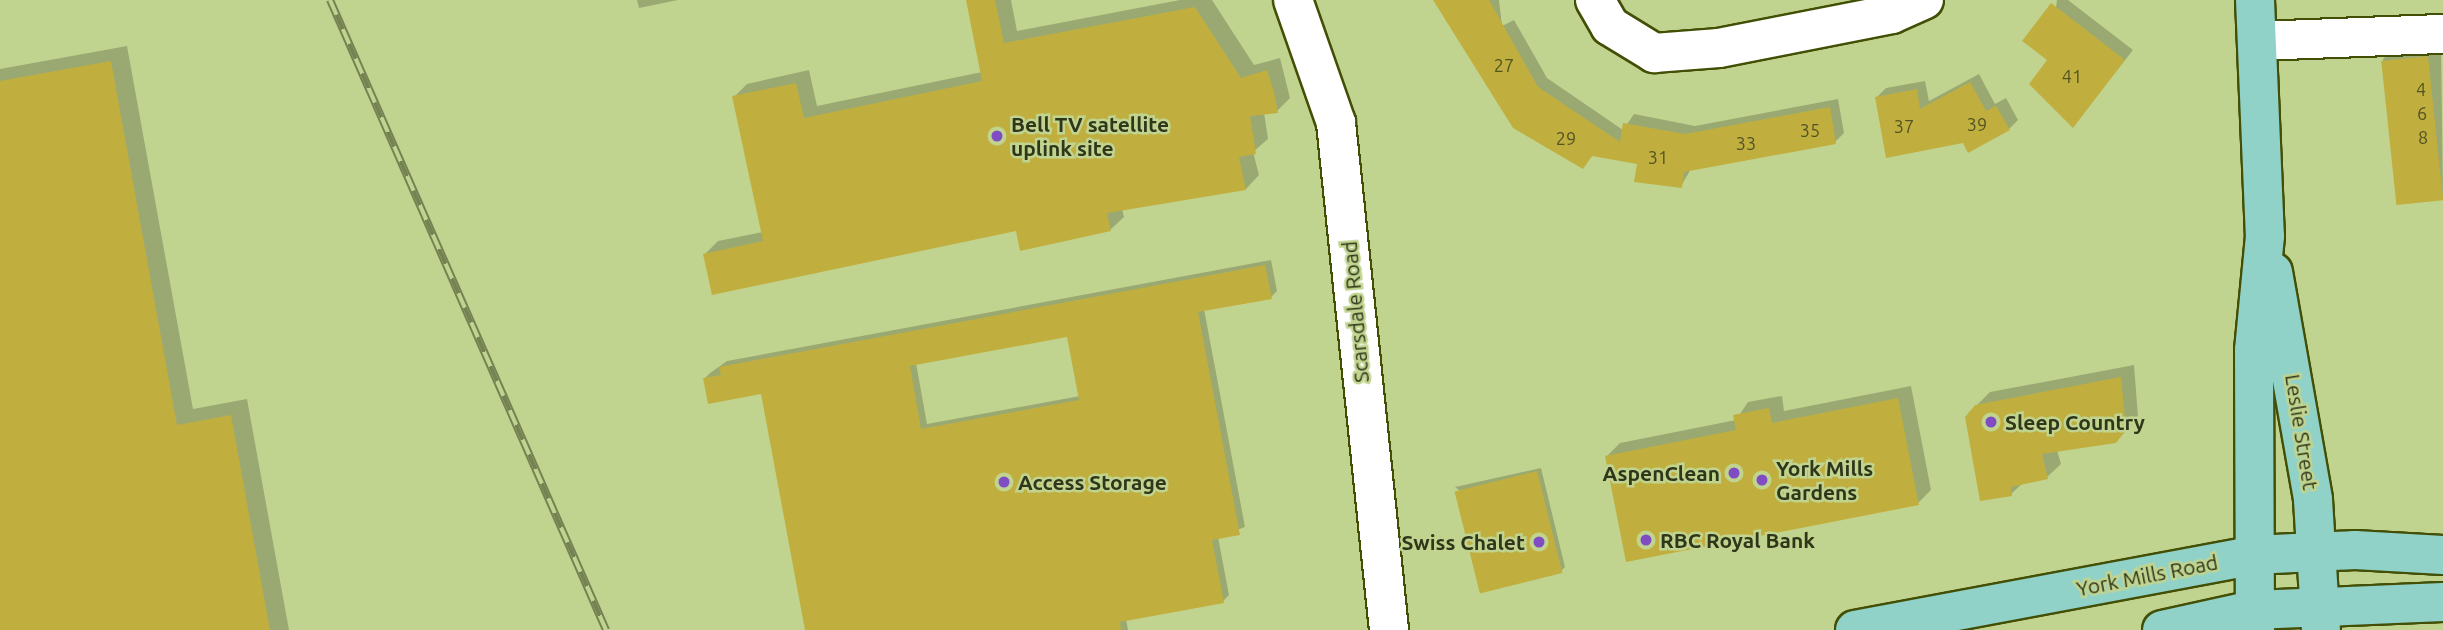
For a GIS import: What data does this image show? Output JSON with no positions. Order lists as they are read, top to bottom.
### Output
{
  "streets": {
    "main road": ["Leslie Street", "York Mills Road"],
    "street": ["Scarsdale Road"]
  },
  "crossings": [
    ["Leslie Street", "York Mills Road"]
  ],
  "places": [
    "Bell TV satellite uplink site",
    "Sleep Country",
    "AspenClean",
    "York Mills Gardens",
    "Access Storage",
    "RBC Royal Bank",
    "Swiss Chalet"
  ],
  "house_numbers": [
    "27",
    "41",
    "4",
    "6",
    "39",
    "37",
    "35",
    "8",
    "29",
    "33",
    "31"
  ]
}
